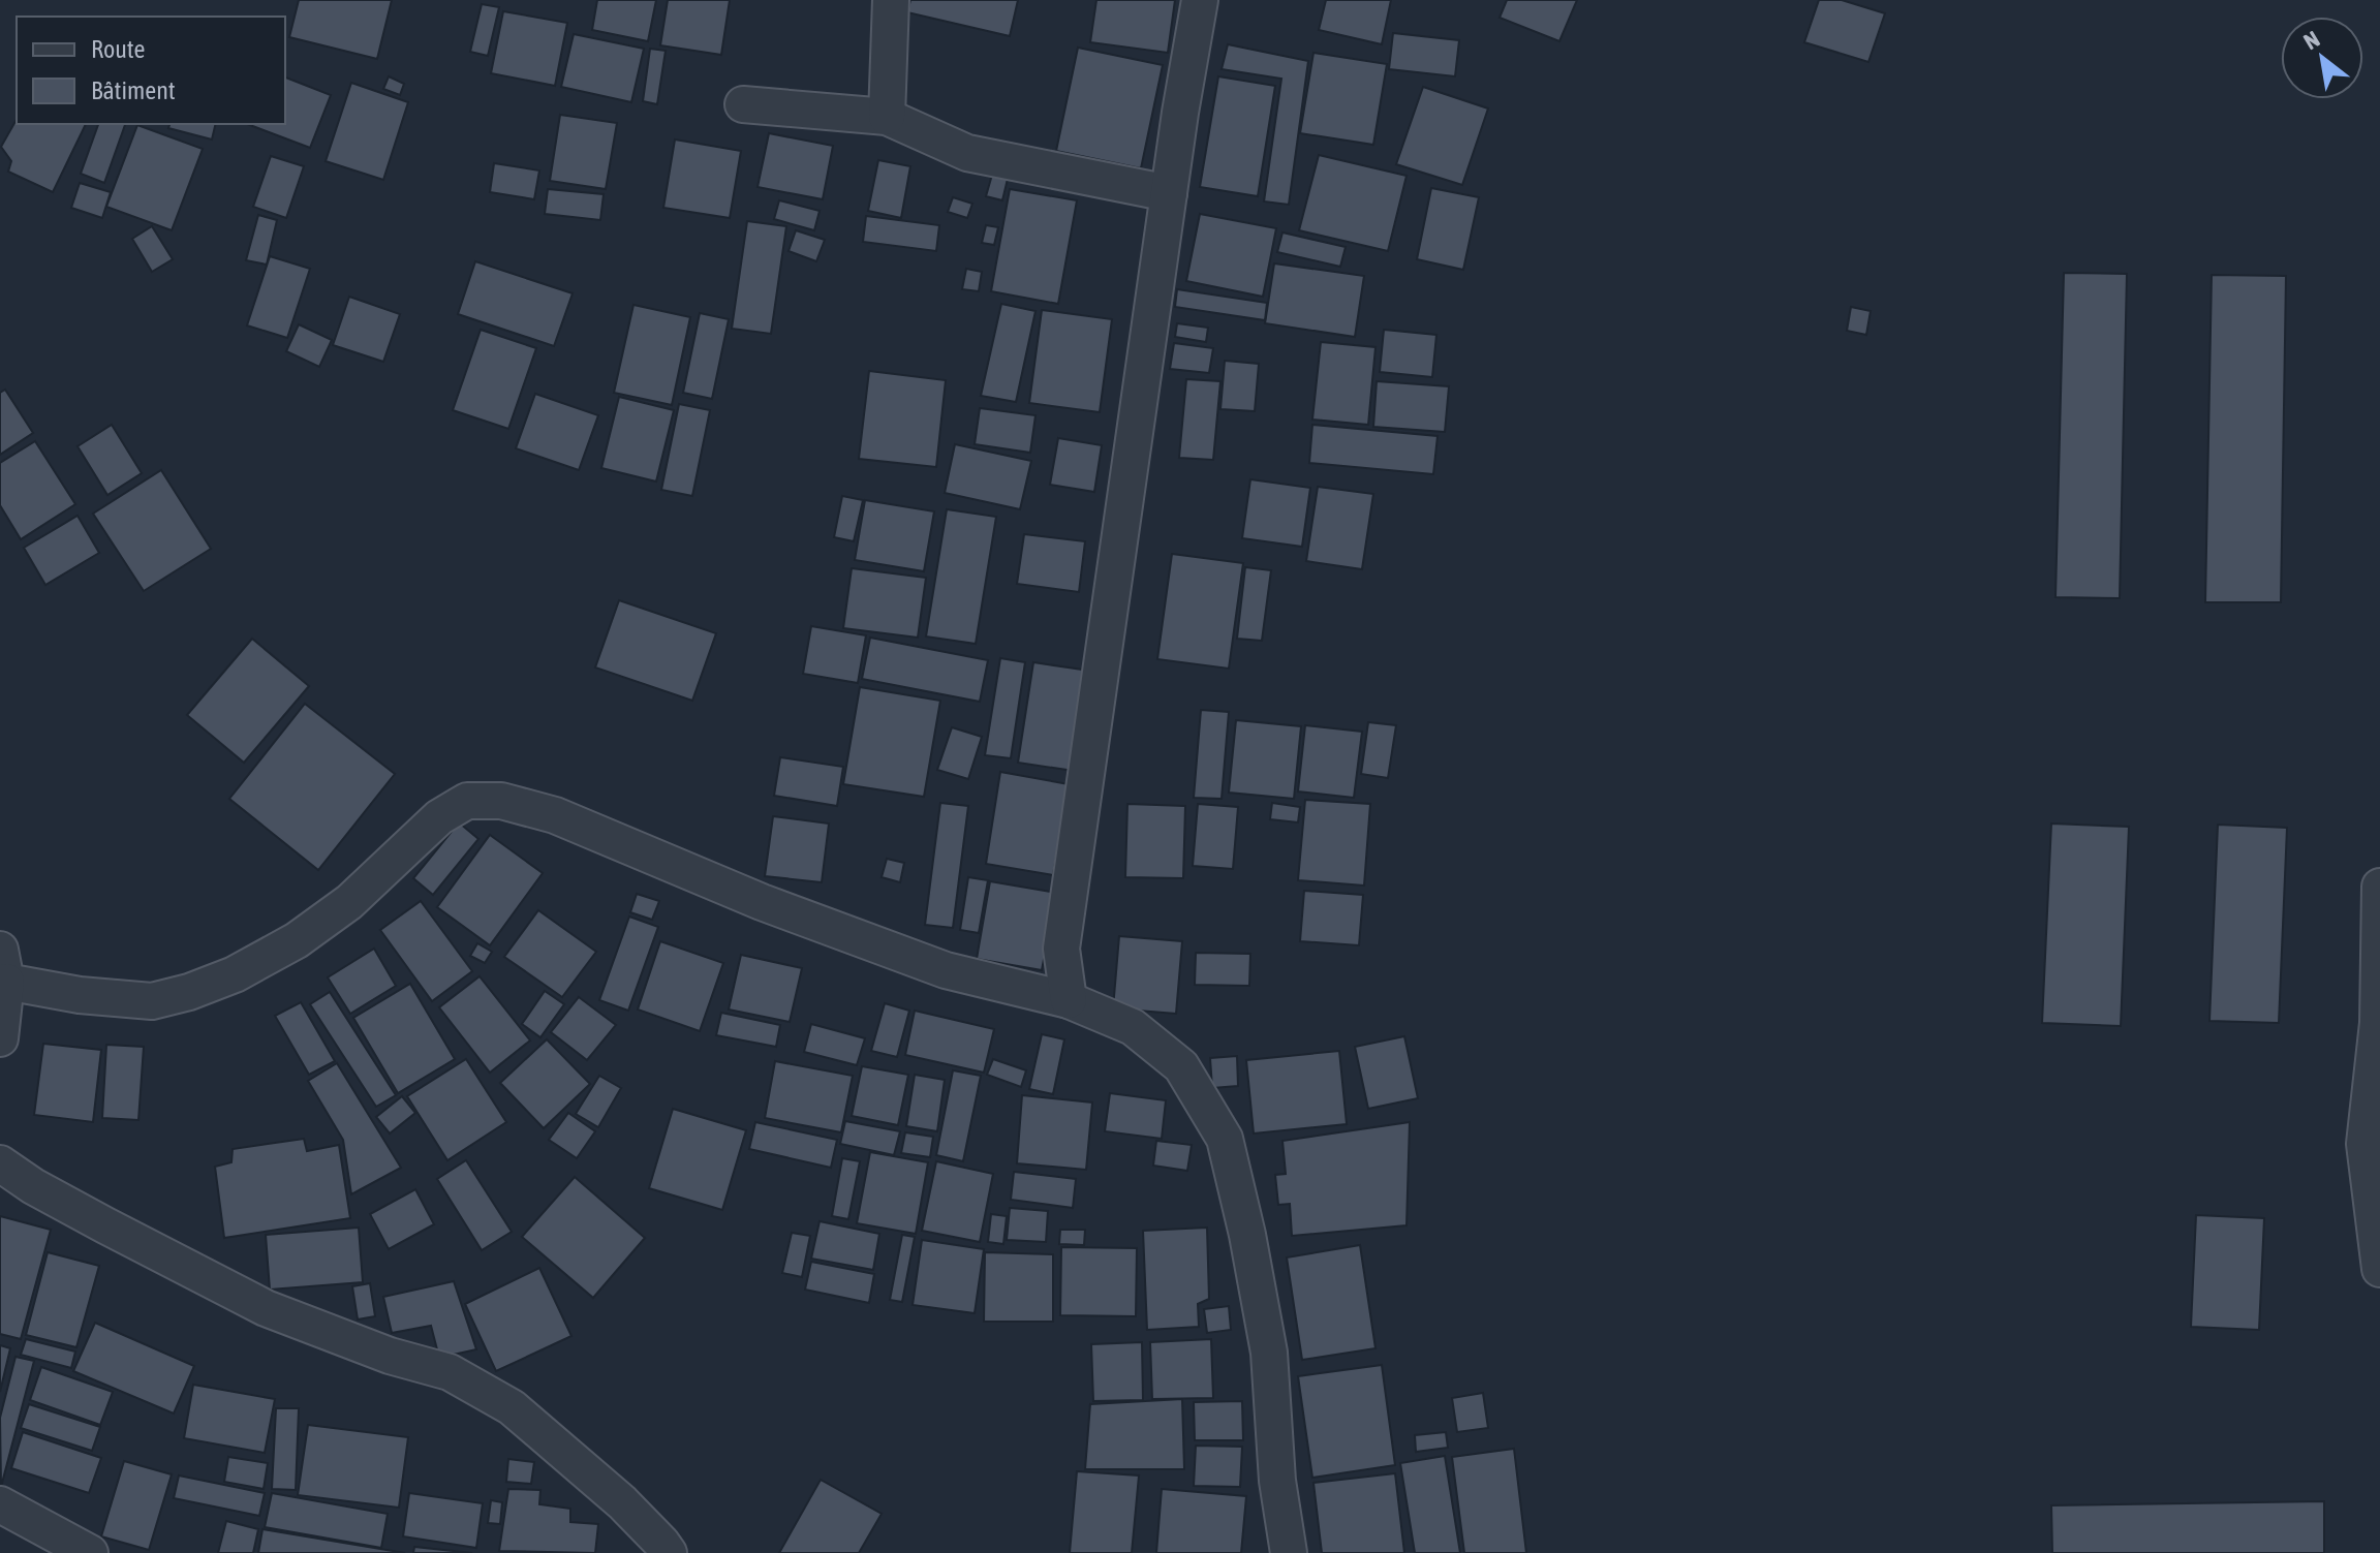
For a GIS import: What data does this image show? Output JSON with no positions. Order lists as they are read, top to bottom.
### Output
{
  "legend": ["Route", "Bâtiment"],
  "north": "top left"
}
